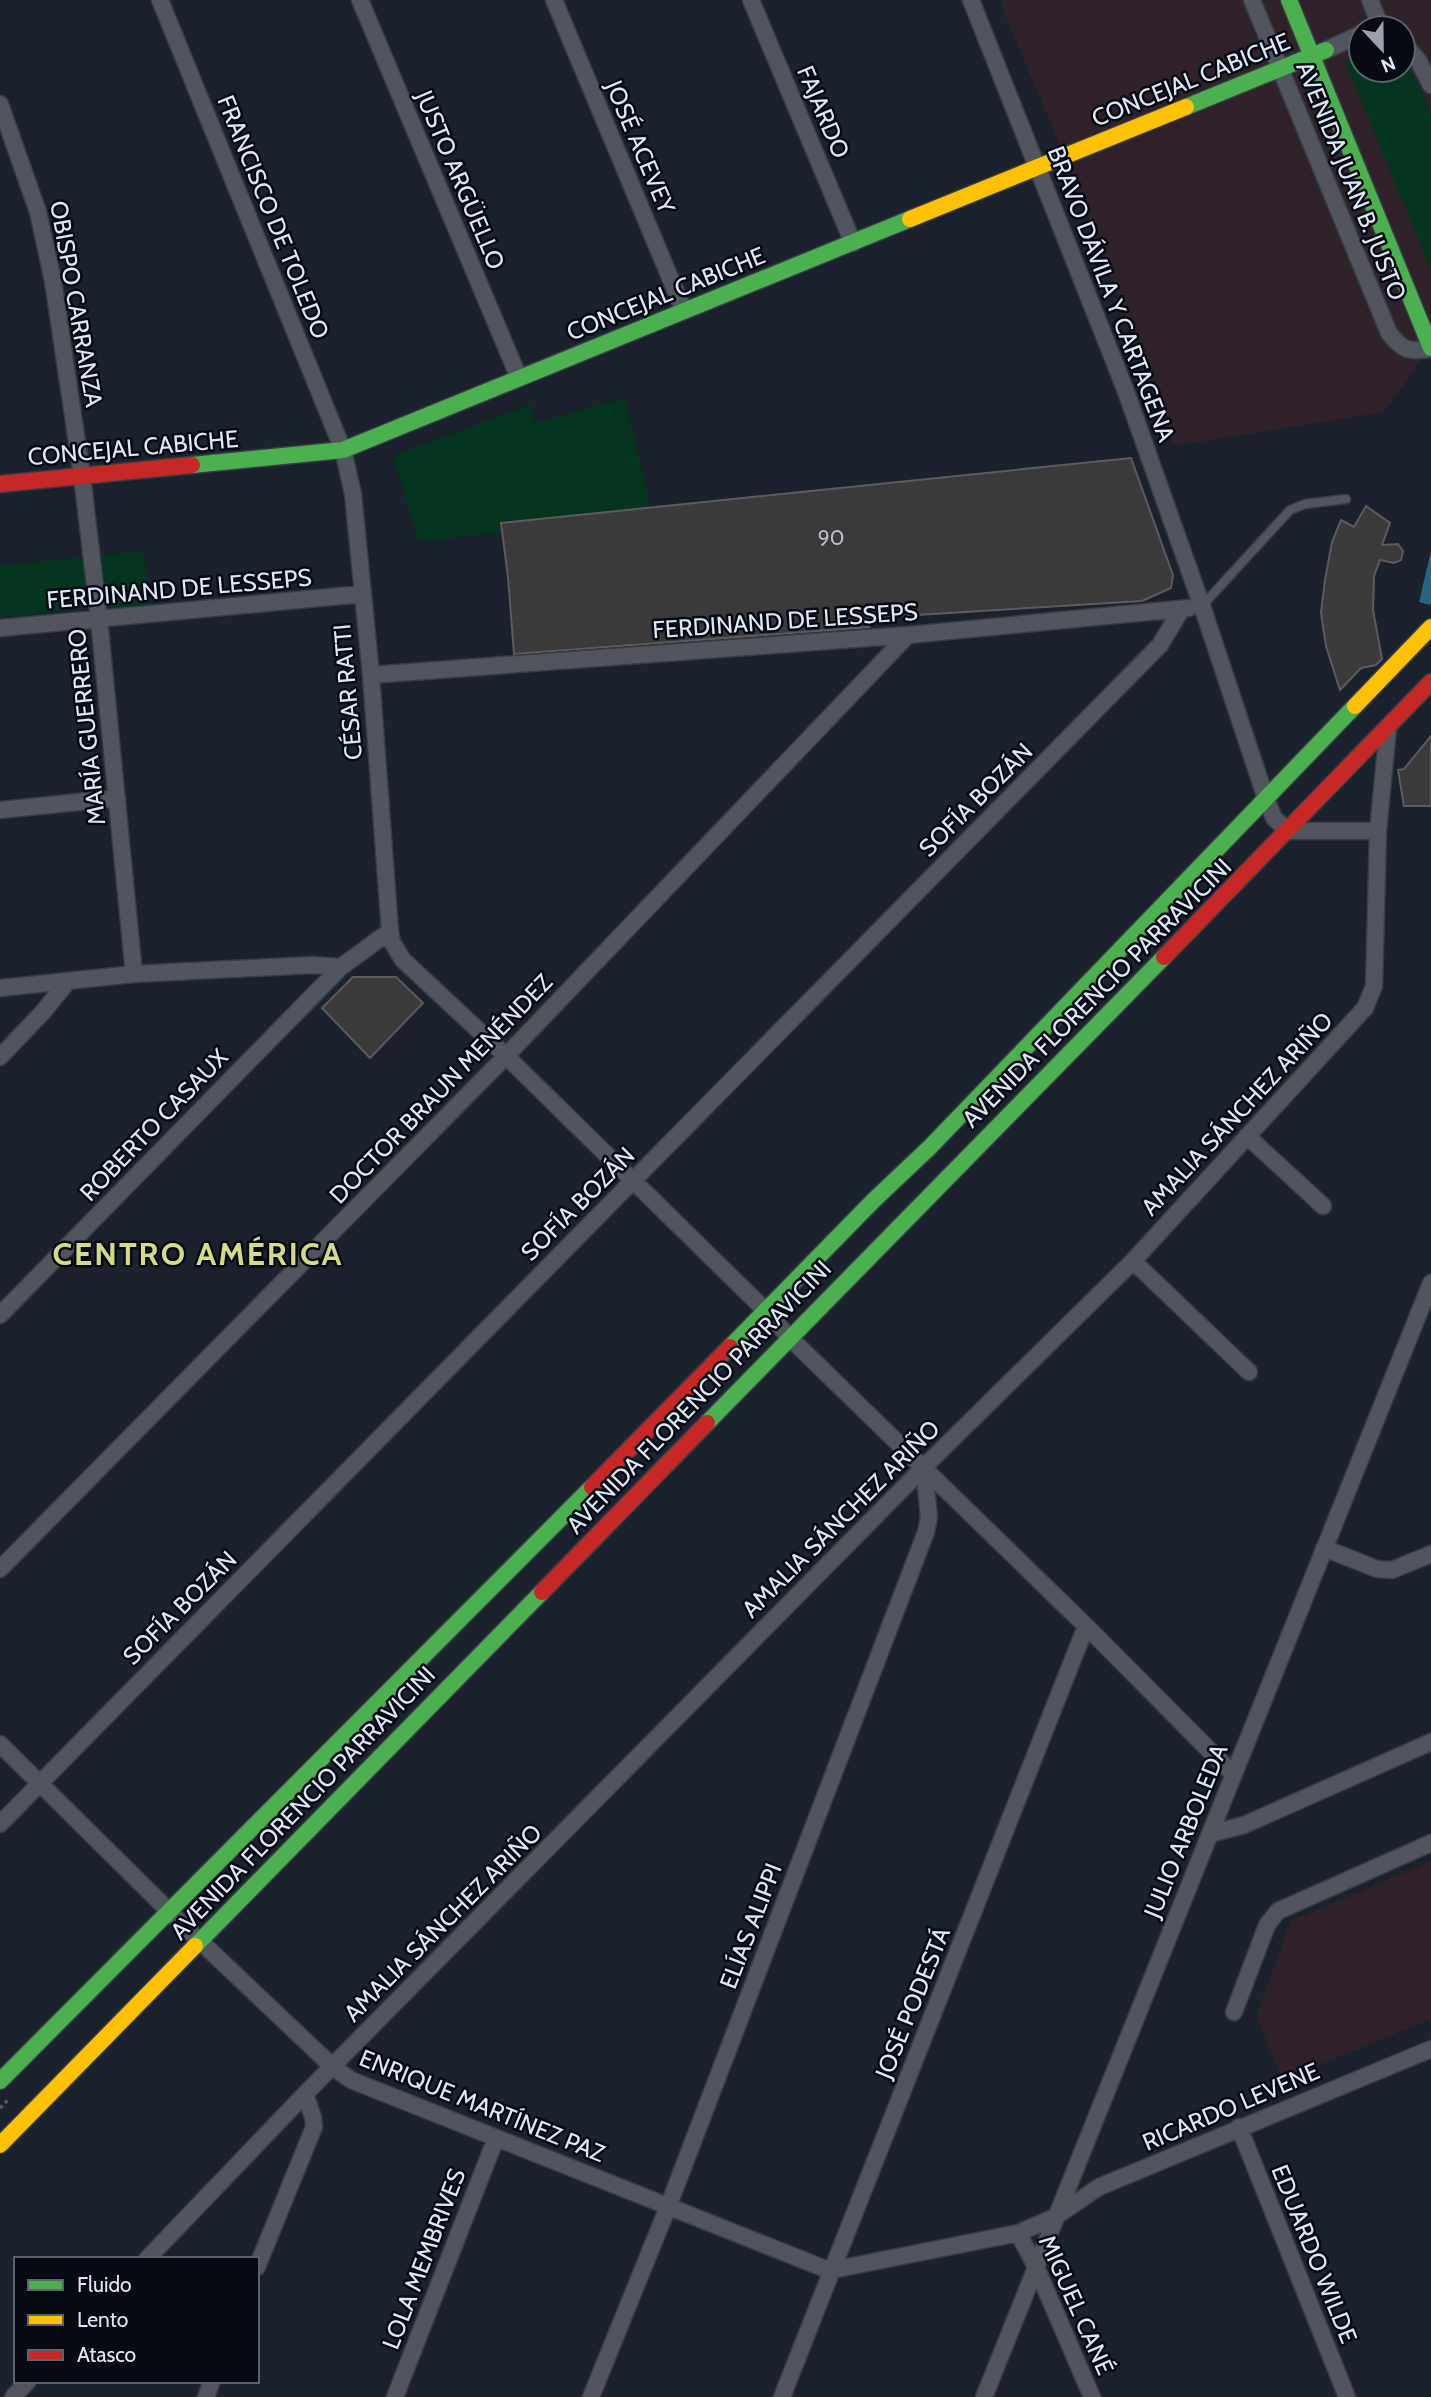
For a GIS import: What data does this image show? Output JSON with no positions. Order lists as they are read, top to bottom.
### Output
{
  "streets": {
    "main road": ["CONCEJAL CABICHE", "AVENIDA JUAN B. JUSTO", "AVENIDA FLORENCIO PARRAVICINI"],
    "street": [
      "FAJARDO",
      "JOSÉ ACEVEY",
      "JUSTO ARGÜELLO",
      "FRANCISCO DE TOLEDO",
      "BRAVO DÁVILA Y CARTAGENA",
      "OBISPO CARRANZA",
      "FERDINAND DE LESSEPS",
      "CÉSAR RATTI",
      "MARÍA GUERRERO",
      "SOFÍA BOZÁN",
      "DOCTOR BRAUN MENÉNDEZ",
      "AMALIA SÁNCHEZ ARIÑO",
      "ROBERTO CASAUX",
      "JULIO ARBOLEDA",
      "ELÍAS ALIPPI",
      "JOSÉ PODESTÁ",
      "ENRIQUE MARTÍNEZ PAZ",
      "RICARDO LEVENE",
      "EDUARDO WILDE",
      "LOLA MEMBRIVES",
      "MIGUEL CANÉ"
    ]
  },
  "crossings": [
    ["CONCEJAL CABICHE", "FAJARDO"],
    ["CONCEJAL CABICHE", "JOSÉ ACEVEY"],
    ["CONCEJAL CABICHE", "JUSTO ARGÜELLO"],
    ["CONCEJAL CABICHE", "AVENIDA JUAN B. JUSTO"],
    ["CONCEJAL CABICHE", "FRANCISCO DE TOLEDO"],
    ["CONCEJAL CABICHE", "BRAVO DÁVILA Y CARTAGENA"],
    ["CONCEJAL CABICHE", "OBISPO CARRANZA"],
    ["CONCEJAL CABICHE", "CÉSAR RATTI"],
    ["CONCEJAL CABICHE", "MARÍA GUERRERO"],
    ["FRANCISCO DE TOLEDO", "CÉSAR RATTI"],
    ["BRAVO DÁVILA Y CARTAGENA", "FERDINAND DE LESSEPS"],
    ["BRAVO DÁVILA Y CARTAGENA", "AVENIDA FLORENCIO PARRAVICINI"],
    ["OBISPO CARRANZA", "MARÍA GUERRERO"],
    ["FERDINAND DE LESSEPS", "CÉSAR RATTI"],
    ["FERDINAND DE LESSEPS", "MARÍA GUERRERO"],
    ["FERDINAND DE LESSEPS", "SOFÍA BOZÁN"],
    ["FERDINAND DE LESSEPS", "DOCTOR BRAUN MENÉNDEZ"],
    ["CÉSAR RATTI", "ROBERTO CASAUX"],
    ["SOFÍA BOZÁN", "ENRIQUE MARTÍNEZ PAZ"],
    ["AVENIDA FLORENCIO PARRAVICINI", "AMALIA SÁNCHEZ ARIÑO"],
    ["AVENIDA FLORENCIO PARRAVICINI", "ENRIQUE MARTÍNEZ PAZ"],
    ["AMALIA SÁNCHEZ ARIÑO", "ELÍAS ALIPPI"],
    ["AMALIA SÁNCHEZ ARIÑO", "ENRIQUE MARTÍNEZ PAZ"],
    ["JULIO ARBOLEDA", "RICARDO LEVENE"],
    ["JULIO ARBOLEDA", "MIGUEL CANÉ"],
    ["ELÍAS ALIPPI", "ENRIQUE MARTÍNEZ PAZ"],
    ["JOSÉ PODESTÁ", "ENRIQUE MARTÍNEZ PAZ"],
    ["ENRIQUE MARTÍNEZ PAZ", "LOLA MEMBRIVES"],
    ["RICARDO LEVENE", "EDUARDO WILDE"]
  ],
  "districts": ["CENTRO AMÉRICA"],
  "house_numbers": ["90"],
  "legend": ["Fluido", "Lento", "Atasco"],
  "north": "bottom"
}
